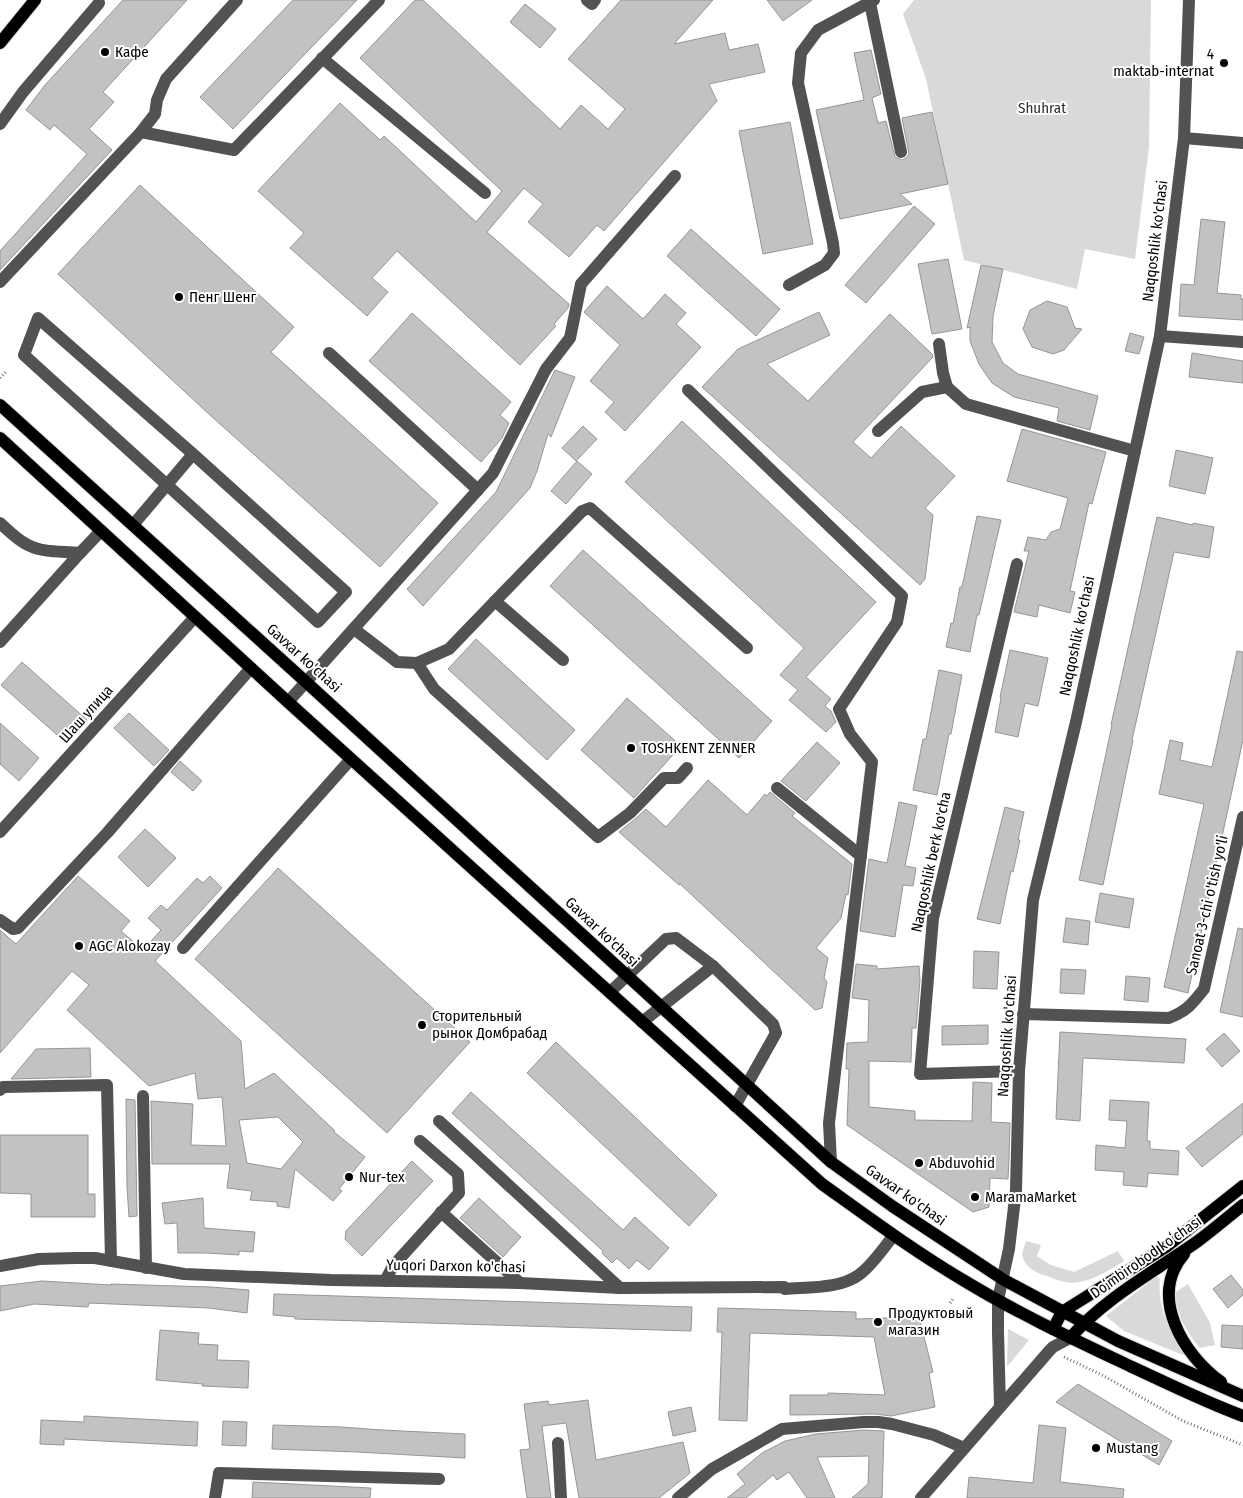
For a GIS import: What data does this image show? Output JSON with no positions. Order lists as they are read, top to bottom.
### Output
{
  "streets": {
    "main road": ["Gavxar ko'chasi", "Doʻmbirobod koʻchasi"],
    "street": [
      "Naqqoshlik ko'chasi",
      "Шаш улица",
      "Naqqoshlik berk ko'cha",
      "Sanoat 3-chi o'tish yo'li",
      "Yuqori Darxon ko'chasi"
    ]
  },
  "crossings": [
    ["Naqqoshlik ko'chasi", "Gavxar ko'chasi"],
    ["Naqqoshlik ko'chasi", "Naqqoshlik berk ko'cha"],
    ["Naqqoshlik ko'chasi", "Sanoat 3-chi o'tish yo'li"],
    ["Gavxar ko'chasi", "Doʻmbirobod koʻchasi"]
  ],
  "parks": ["Shuhrat"],
  "places": [
    "Кафе",
    "4 maktab-internat",
    "Пенг Шенг",
    "TOSHKENT ZENNER",
    "AGC Alokozay",
    "Сторительный рынок Домбрабад",
    "Abduvohid",
    "Nur-tex",
    "MaramaMarket",
    "Продуктовый магазин",
    "Mustang"
  ]
}
